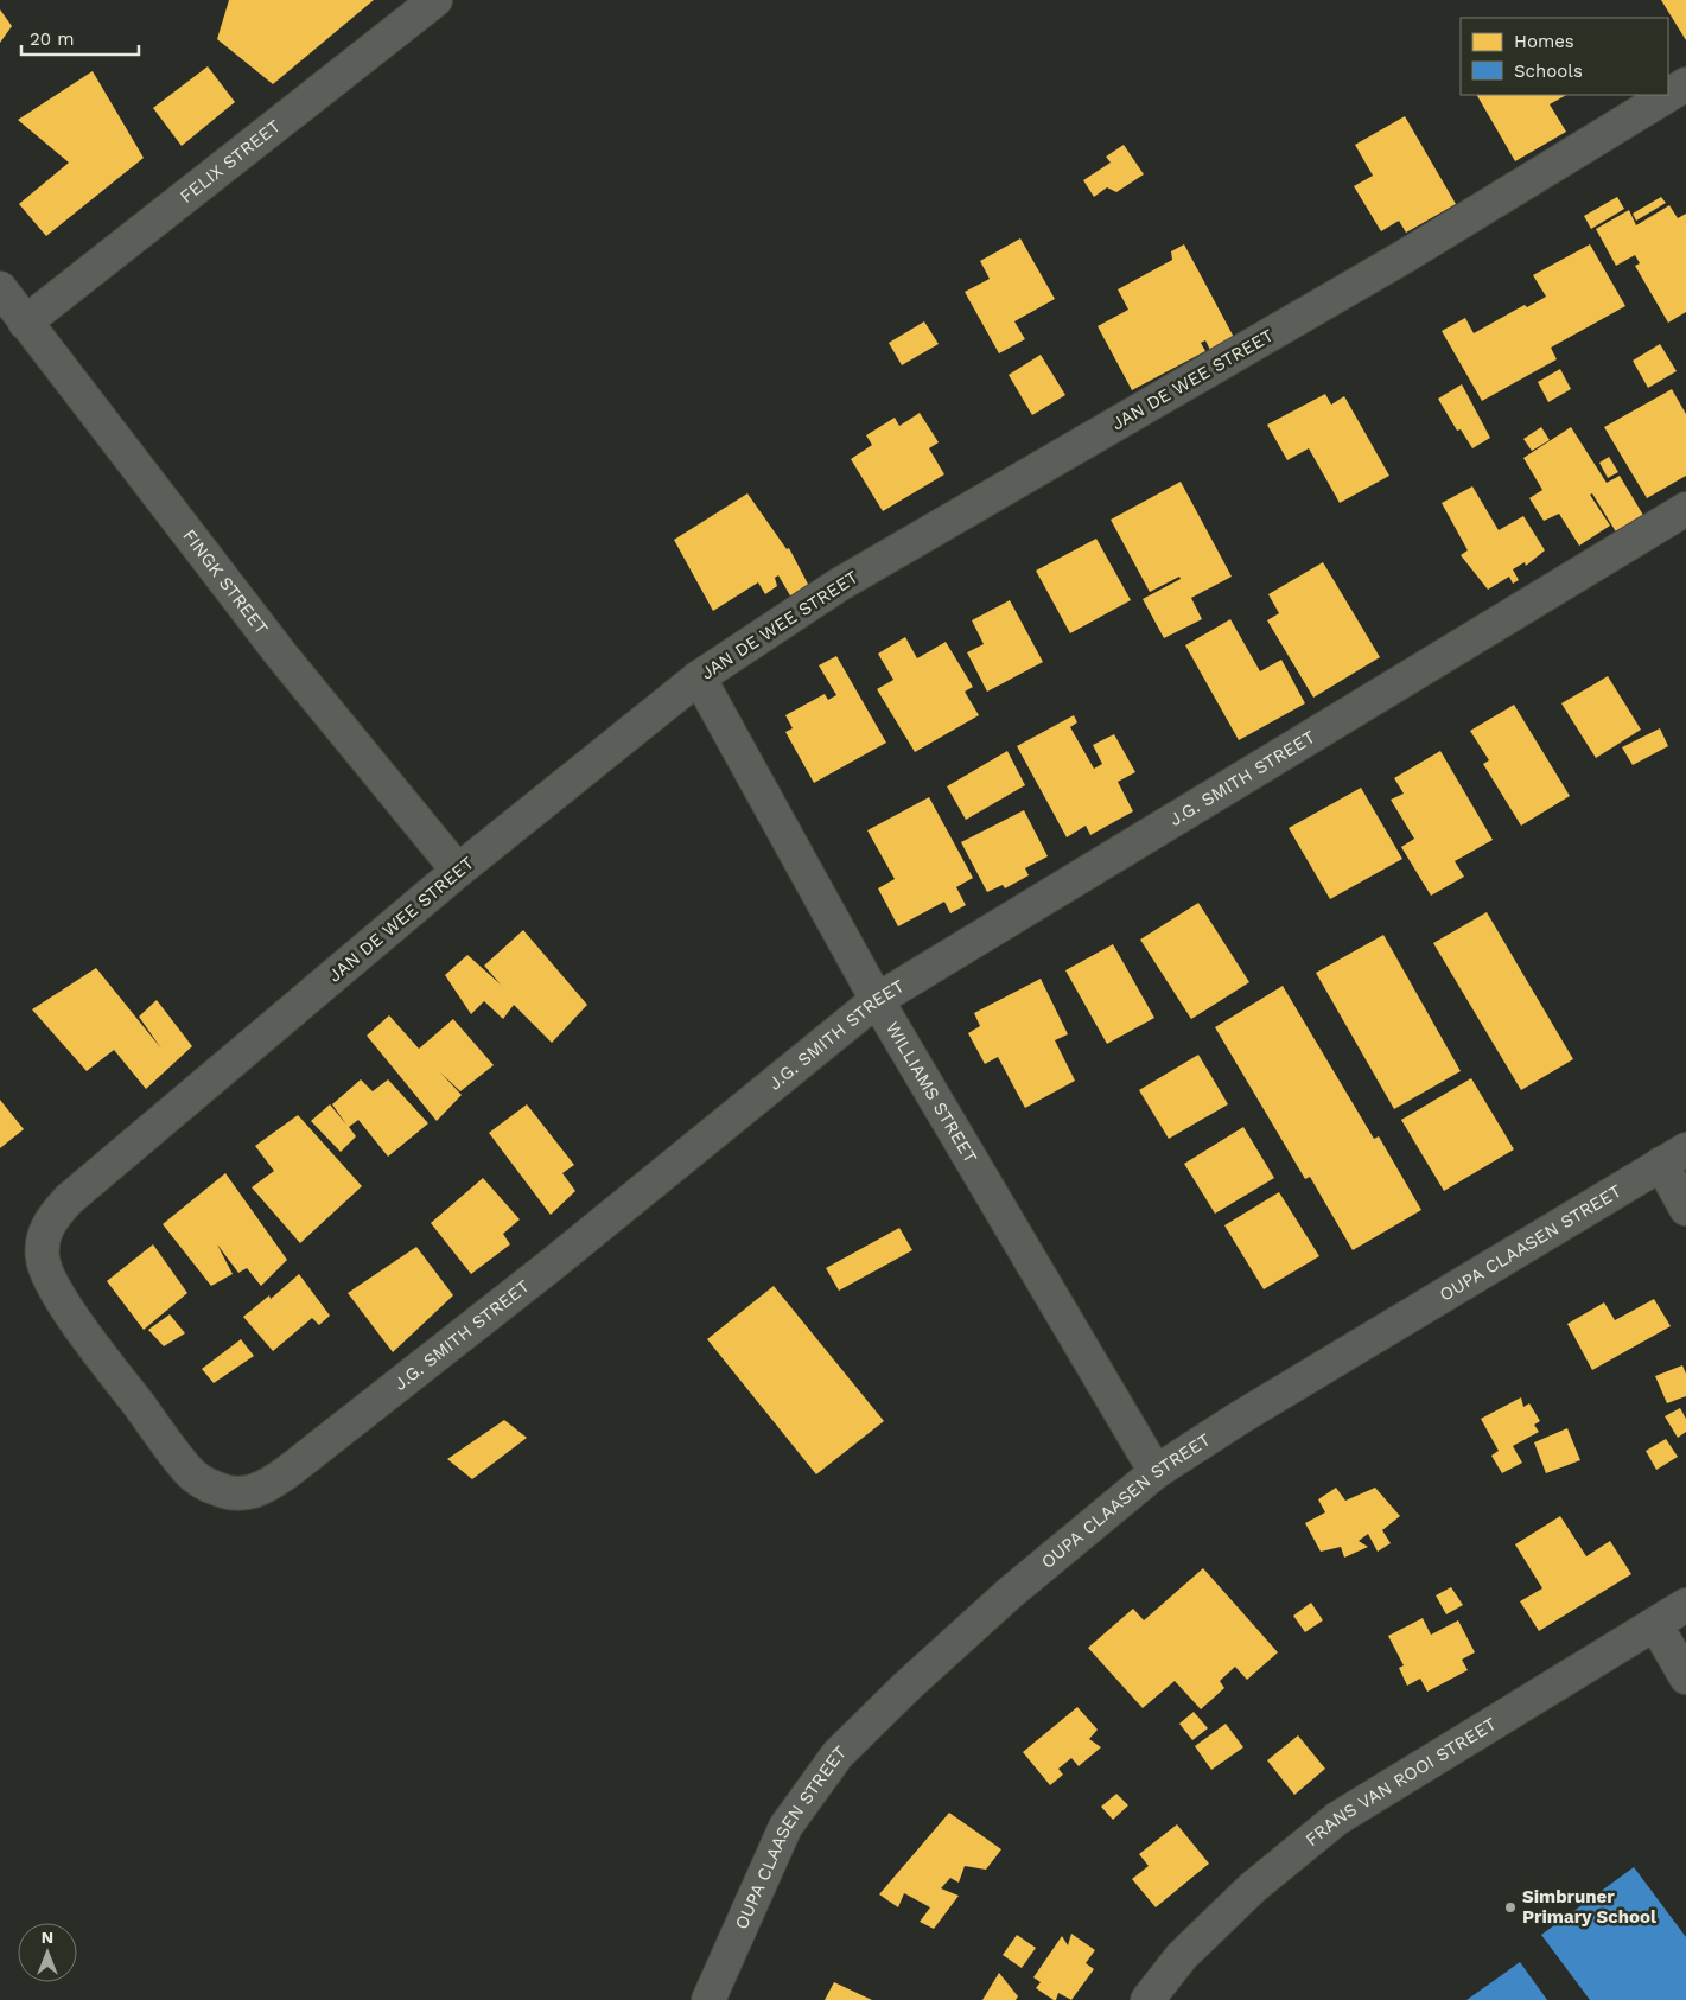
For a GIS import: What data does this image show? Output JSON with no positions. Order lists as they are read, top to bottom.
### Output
{
  "streets": {
    "street": [
      "FELIX STREET",
      "JAN DE WEE STREET",
      "FINGK STREET",
      "J.G. SMITH STREET",
      "WILLIAMS STREET",
      "OUPA CLAASEN STREET",
      "FRANS VAN ROOI STREET"
    ]
  },
  "crossings": [
    ["FELIX STREET", "FINGK STREET"],
    ["JAN DE WEE STREET", "FINGK STREET"],
    ["JAN DE WEE STREET", "J.G. SMITH STREET"],
    ["JAN DE WEE STREET", "WILLIAMS STREET"],
    ["J.G. SMITH STREET", "WILLIAMS STREET"],
    ["WILLIAMS STREET", "OUPA CLAASEN STREET"]
  ],
  "places": ["Simbruner Primary School"],
  "legend": ["Homes", "Schools"],
  "scale_bar": "20 m",
  "north": "top"
}
